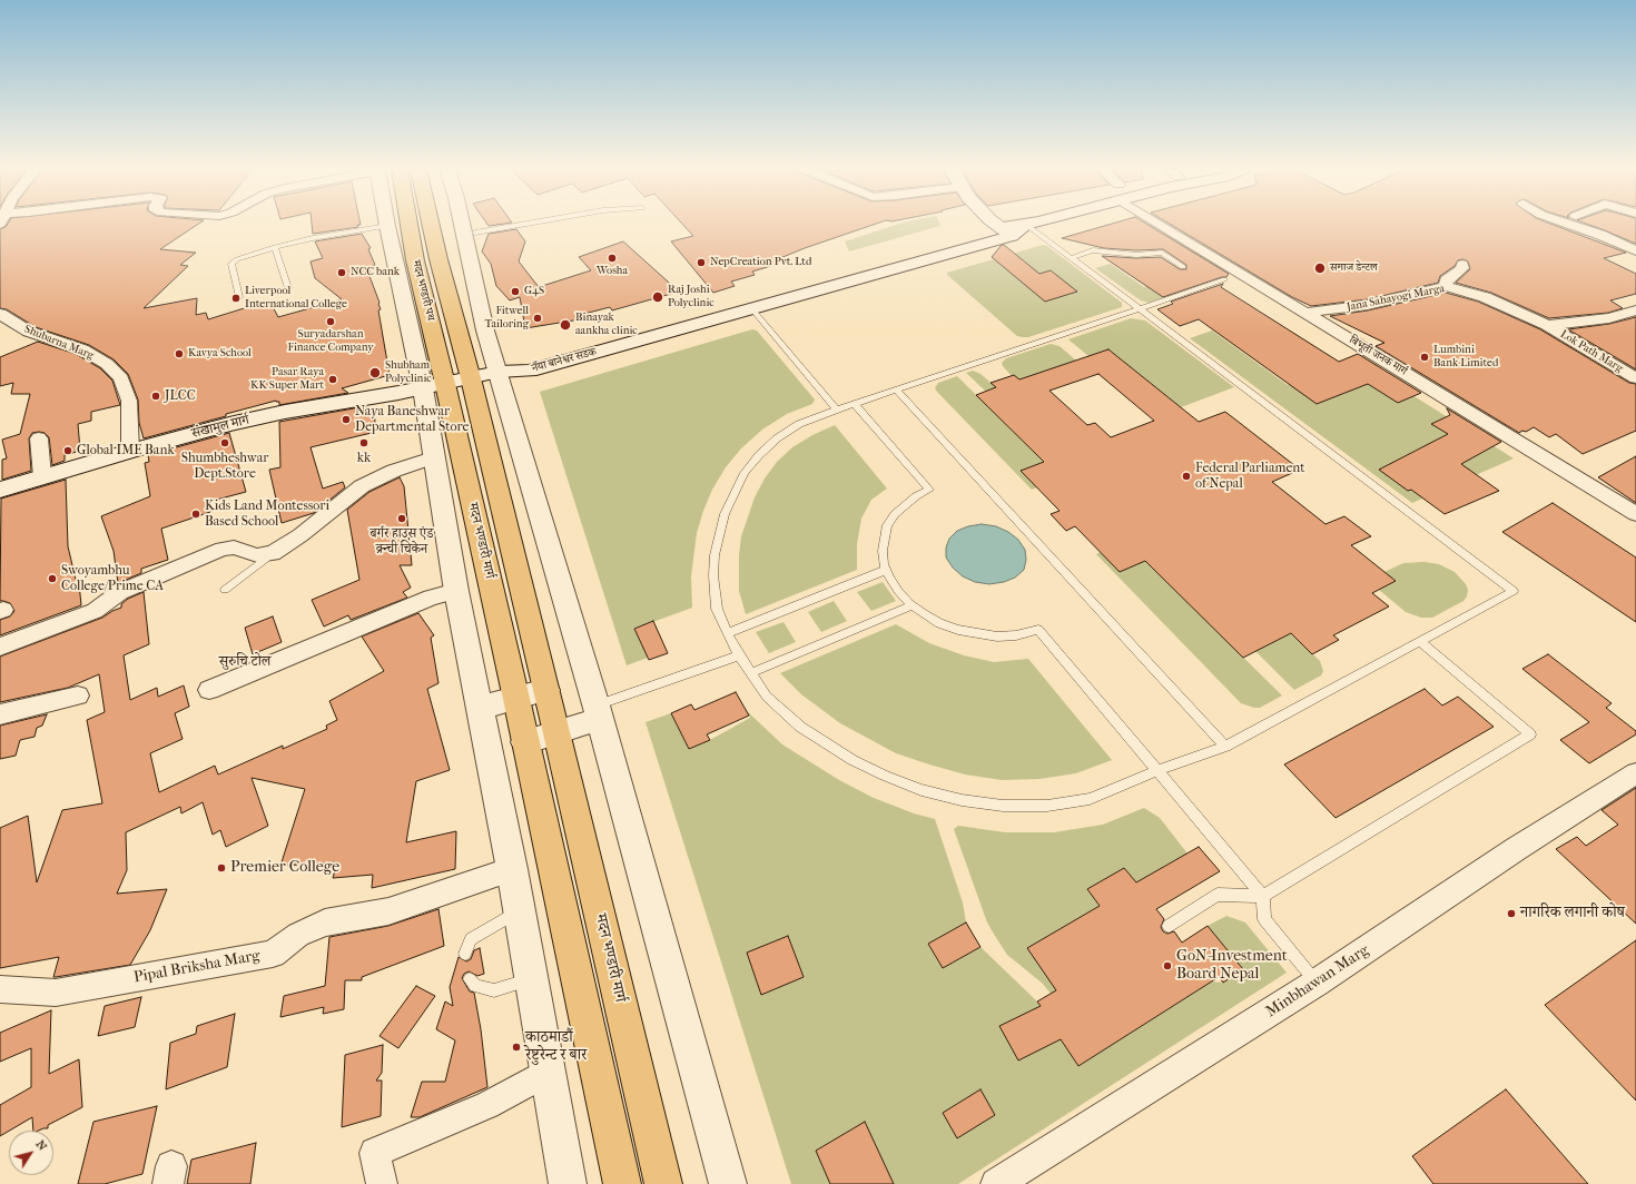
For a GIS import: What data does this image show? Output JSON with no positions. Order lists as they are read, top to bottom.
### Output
{
  "streets": {
    "highway": ["मदन भण्डारी पथ", "मदन भण्डारी मार्ग"],
    "street": [
      "Jana Sahayogi Marga",
      "Shubarna Marg",
      "Lok Path Marg",
      "बिभूती जनक मार्ग",
      "नँया बानेश्वर सडक",
      "संखामुल मार्ग",
      "Pipal Briksha Marg",
      "Minbhawan Marg"
    ]
  },
  "crossings": [
    ["मदन भण्डारी पथ", "संखामुल मार्ग"],
    ["मदन भण्डारी पथ", "मदन भण्डारी मार्ग"],
    ["Jana Sahayogi Marga", "Lok Path Marg"],
    ["Jana Sahayogi Marga", "बिभूती जनक मार्ग"],
    ["Shubarna Marg", "संखामुल मार्ग"],
    ["नँया बानेश्वर सडक", "संखामुल मार्ग"],
    ["संखामुल मार्ग", "मदन भण्डारी मार्ग"]
  ],
  "districts": ["सुरुचि टोल"],
  "places": [
    "Wosha",
    "NepCreation Pvt. Ltd",
    "समाज डेन्टल",
    "NCC bank",
    "G4S",
    "Raj Joshi Polyclinic",
    "Liverpool International College",
    "Fitwell Tailoring",
    "Suryadarshan Finance Company",
    "Binayak aankha clinic",
    "Kavya School",
    "Lumbini Bank Limited",
    "Shubham Polyclinic",
    "Pasar Raya KK Super Mart",
    "JLCC",
    "Naya Baneshwar Departmental Store",
    "Shumbheshwar Dept.Store",
    "kk",
    "Global IME Bank",
    "Federal Parliament of Nepal",
    "Kids Land Montessori Based School",
    "बर्गर हाउस एंड क्र्न्ची चिकेन",
    "Swoyambhu College/Prime CA",
    "Premier College",
    "नागरिक लगानी कोष",
    "GoN-Investment Board Nepal",
    "काठमाडौं रेष्टुरेन्ट र बार"
  ],
  "north": "top right"
}
